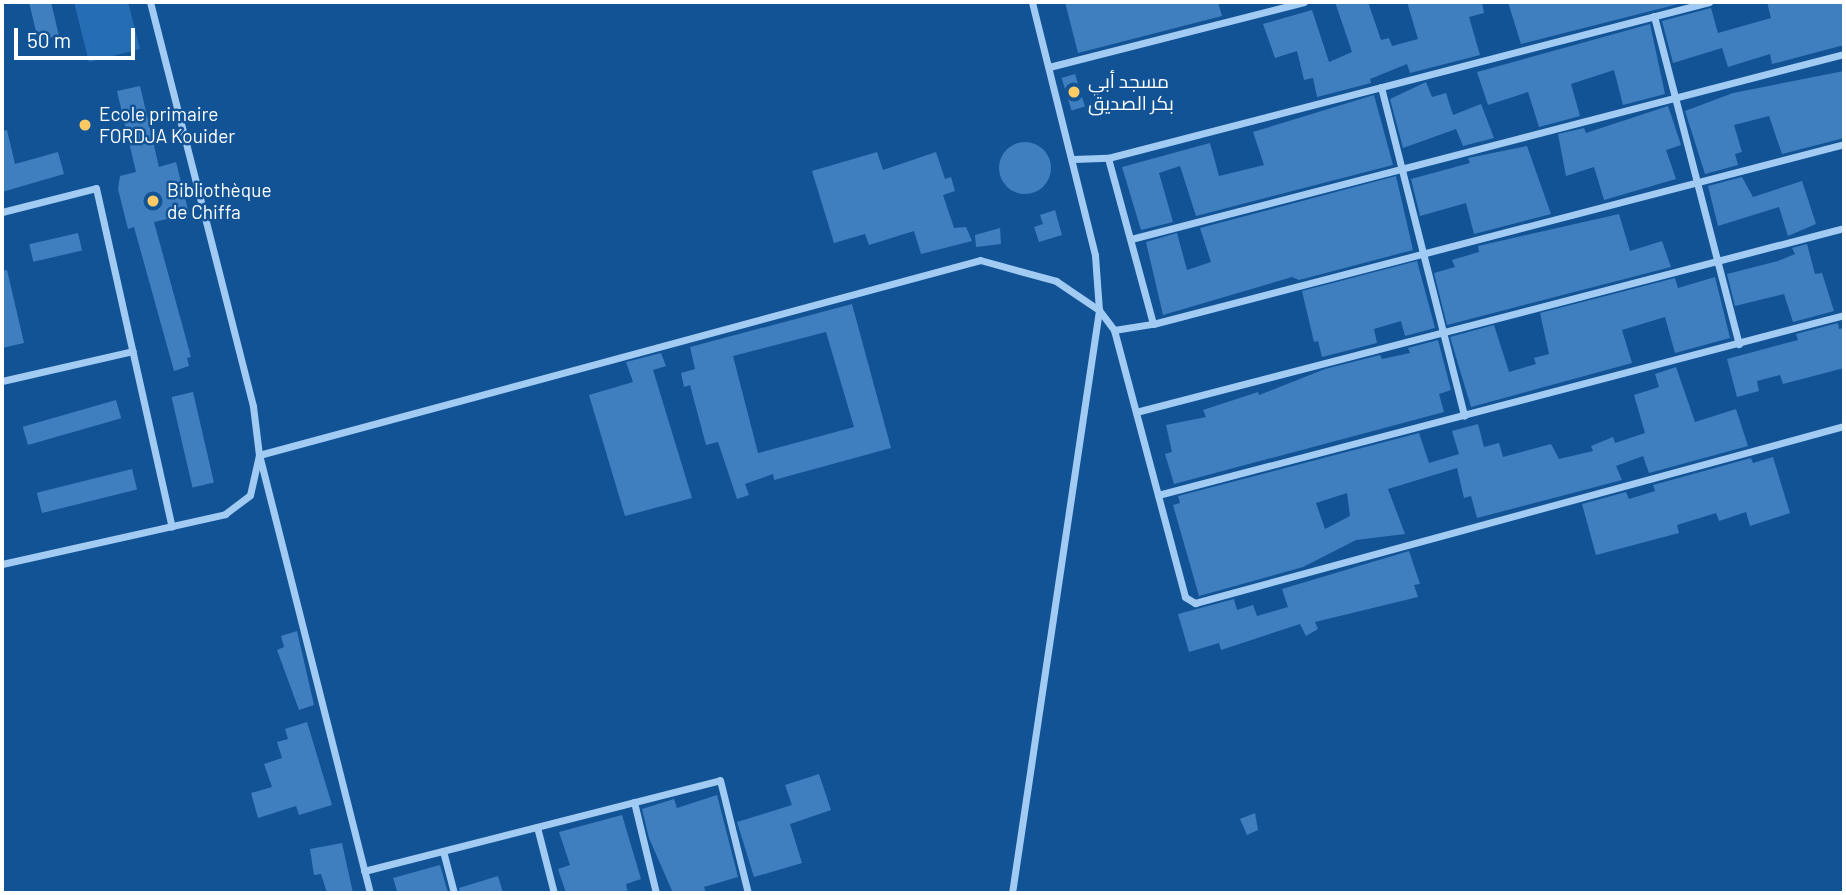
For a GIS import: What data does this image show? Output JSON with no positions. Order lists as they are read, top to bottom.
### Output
{
  "places": ["مسجد أبي بكر الصديق", "Ecole primaire FORDJA Kouider", "Bibliothèque de Chiffa"],
  "scale_bar": "50 m"
}
